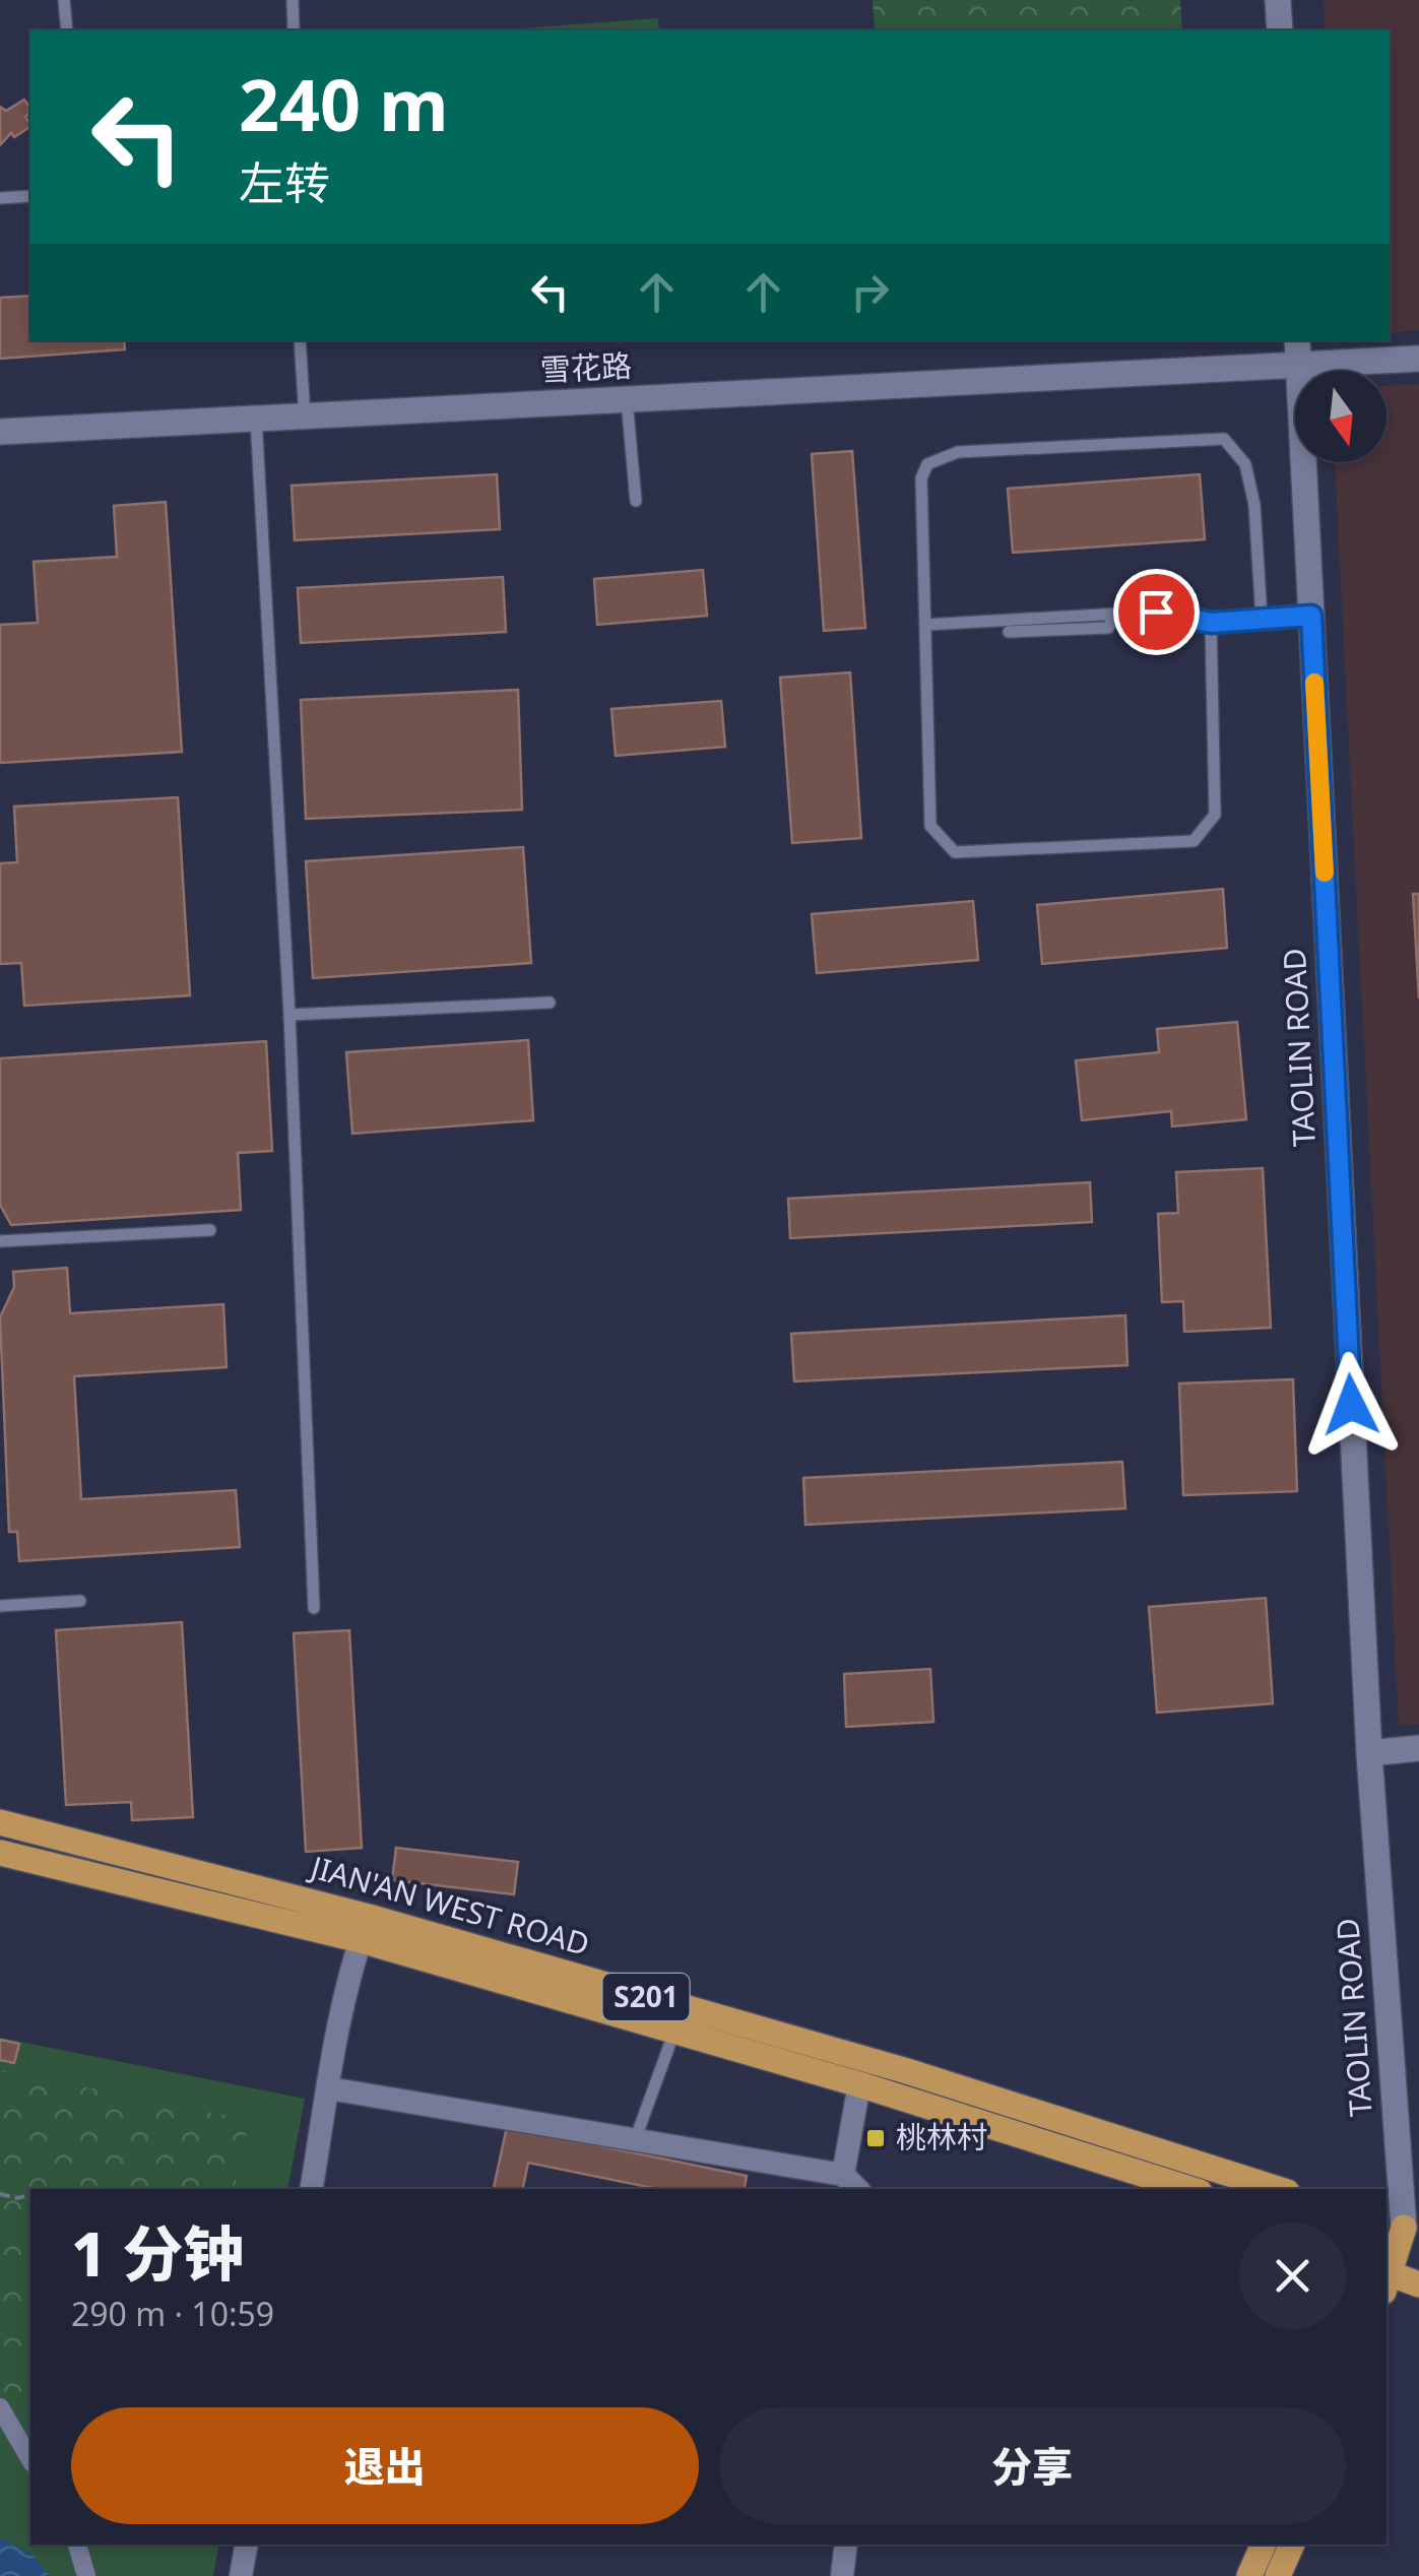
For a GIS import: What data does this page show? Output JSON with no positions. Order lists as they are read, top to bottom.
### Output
{
  "streets": {
    "main road": ["TAOLIN ROAD", "JIAN'AN WEST ROAD", "S201"],
    "street": ["雪花路"]
  },
  "crossings": [
    ["雪花路", "TAOLIN ROAD"]
  ],
  "places": {
    "transit": ["桃林村"]
  },
  "north": "bottom",
  "page": {
    "turn": ["240 m", "左转"],
    "heading": ["1 分钟", "290 m · 10:59"],
    "buttons": ["退出", "分享"]
  }
}
